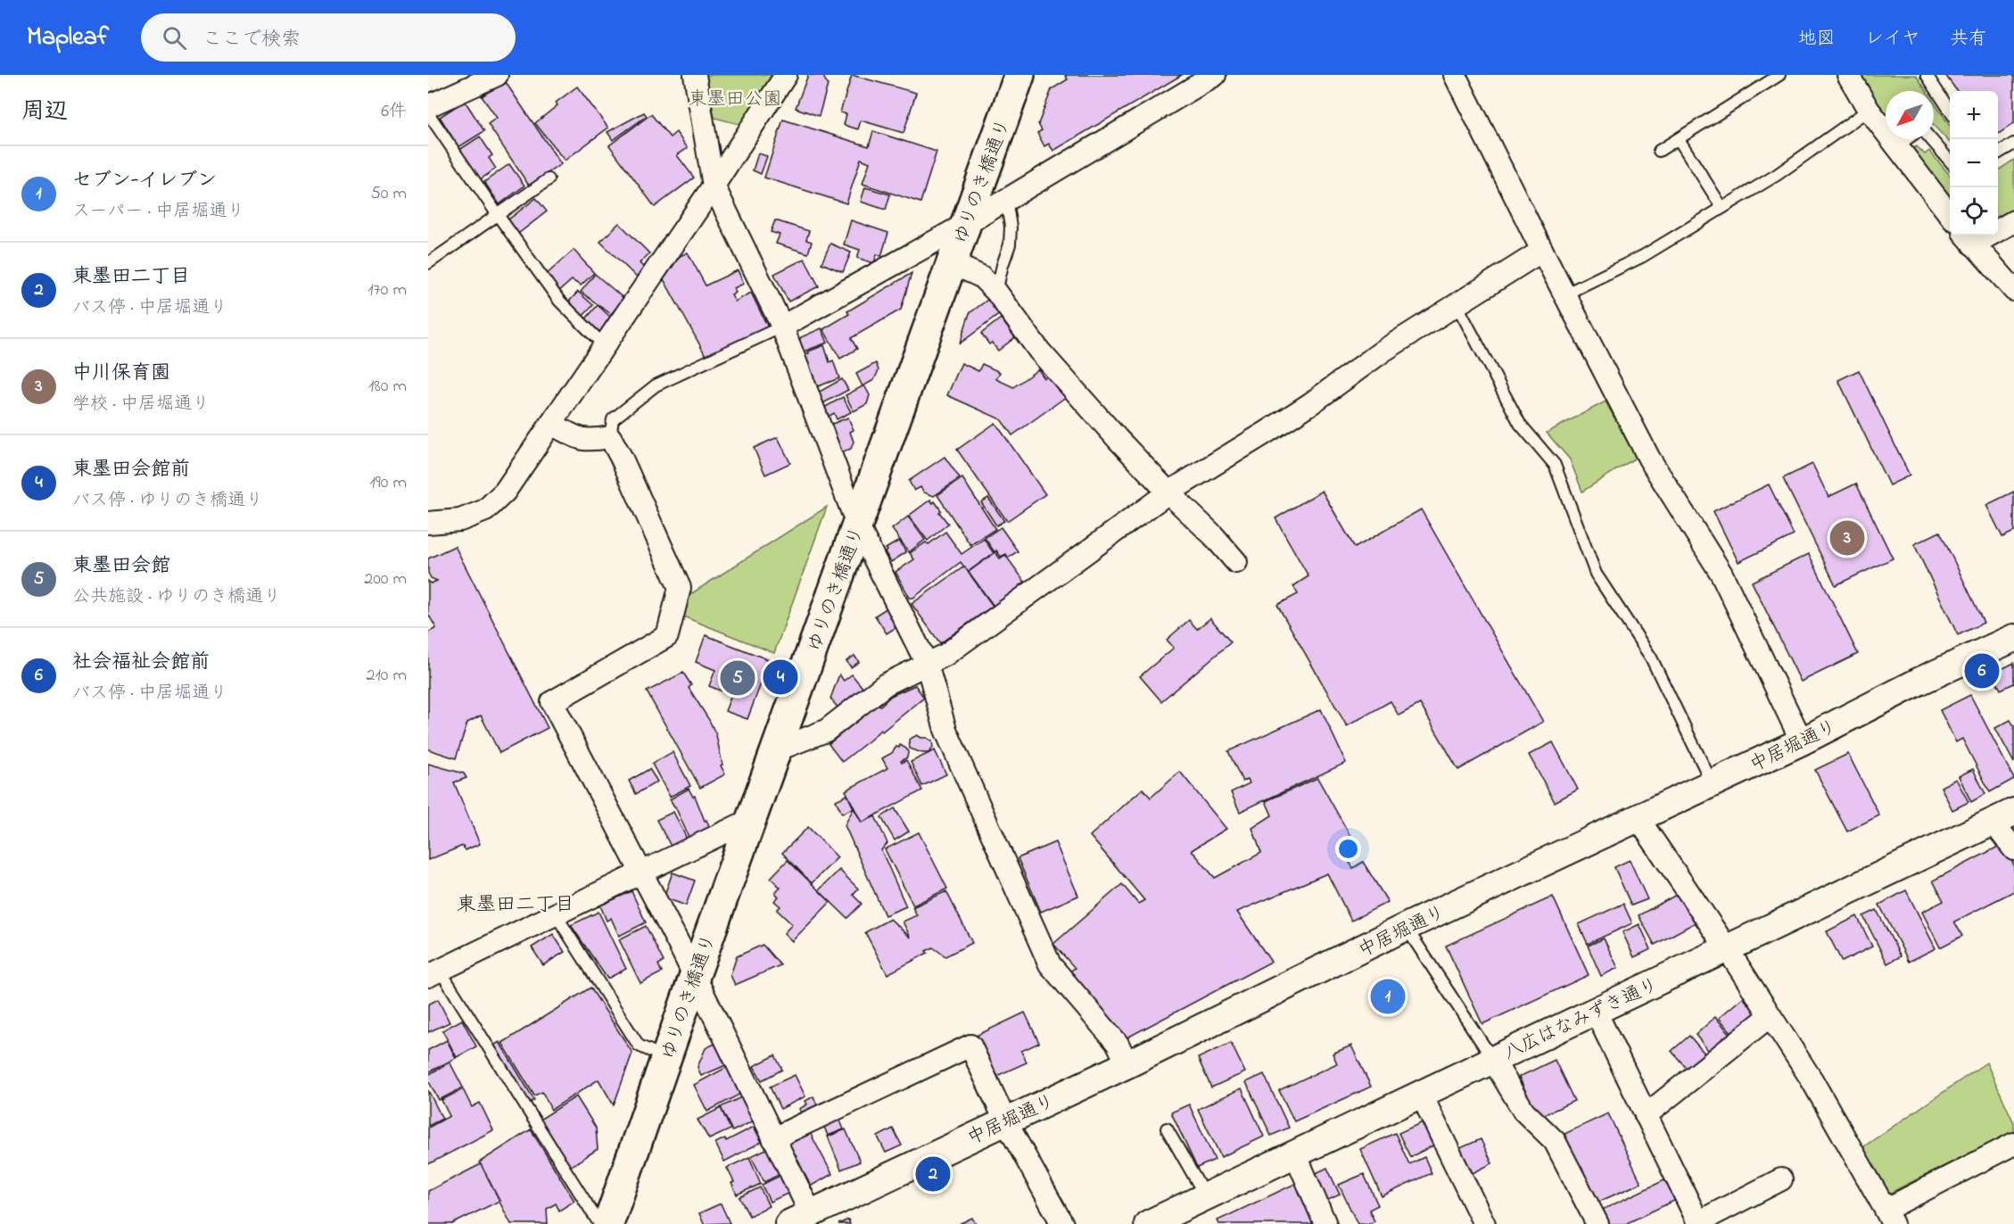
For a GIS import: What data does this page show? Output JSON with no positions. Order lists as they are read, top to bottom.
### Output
{
  "streets": {
    "main road": ["ゆりのき橋通り"],
    "street": ["中居堀通り", "八広はなみずき通り"]
  },
  "districts": ["東墨田二丁目"],
  "parks": ["東墨田公園"],
  "north": "bottom left",
  "page": {
    "header": "Mapleaf",
    "search": "ここで検索",
    "nav": ["地図", "レイヤ", "共有"],
    "heading": ["周辺", "6件"],
    "map_buttons": ["+", "−"],
    "list": [
      {
        "mark": "1",
        "name": "セブン-イレブン",
        "note": "スーパー · 中居堀通り",
        "value": "50 m"
      },
      {
        "mark": "2",
        "name": "東墨田二丁目",
        "note": "バス停 · 中居堀通り",
        "value": "170 m"
      },
      {
        "mark": "3",
        "name": "中川保育園",
        "note": "学校 · 中居堀通り",
        "value": "180 m"
      },
      {
        "mark": "4",
        "name": "東墨田会館前",
        "note": "バス停 · ゆりのき橋通り",
        "value": "190 m"
      },
      {
        "mark": "5",
        "name": "東墨田会館",
        "note": "公共施設 · ゆりのき橋通り",
        "value": "200 m"
      },
      {
        "mark": "6",
        "name": "社会福祉会館前",
        "note": "バス停 · 中居堀通り",
        "value": "210 m"
      }
    ],
    "pins": [
      "3",
      "6",
      "4",
      "5",
      "1",
      "2"
    ]
  }
}
